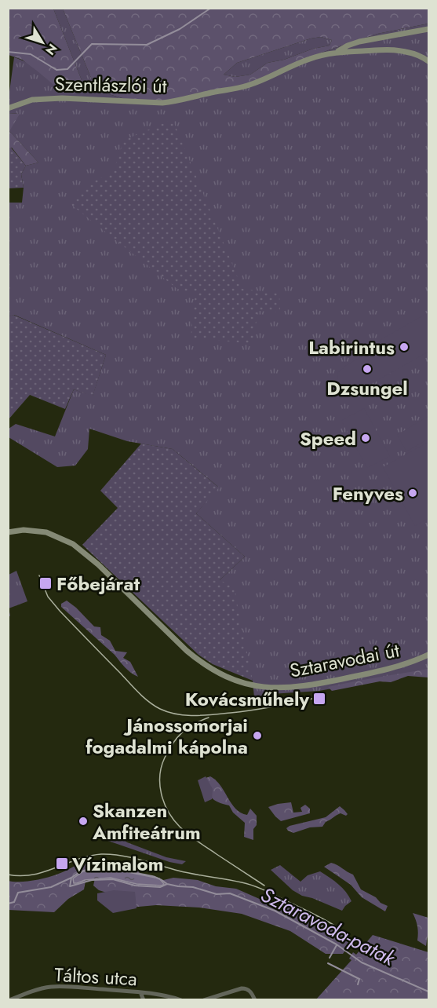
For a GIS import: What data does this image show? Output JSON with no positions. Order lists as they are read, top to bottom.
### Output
{
  "streets": {
    "street": ["Szentlászlói út", "Sztaravodai út", "Táltos utca"]
  },
  "water": ["Sztaravoda-patak"],
  "places": {
    "other": [
      "Labirintus",
      "Dzsungel",
      "Speed",
      "Fenyves",
      "Jánossomorjai fogadalmi kápolna",
      "Skanzen Amfiteátrum"
    ],
    "transit": ["Főbejárat", "Kovácsműhely", "Vízimalom"]
  },
  "north": "bottom right"
}
